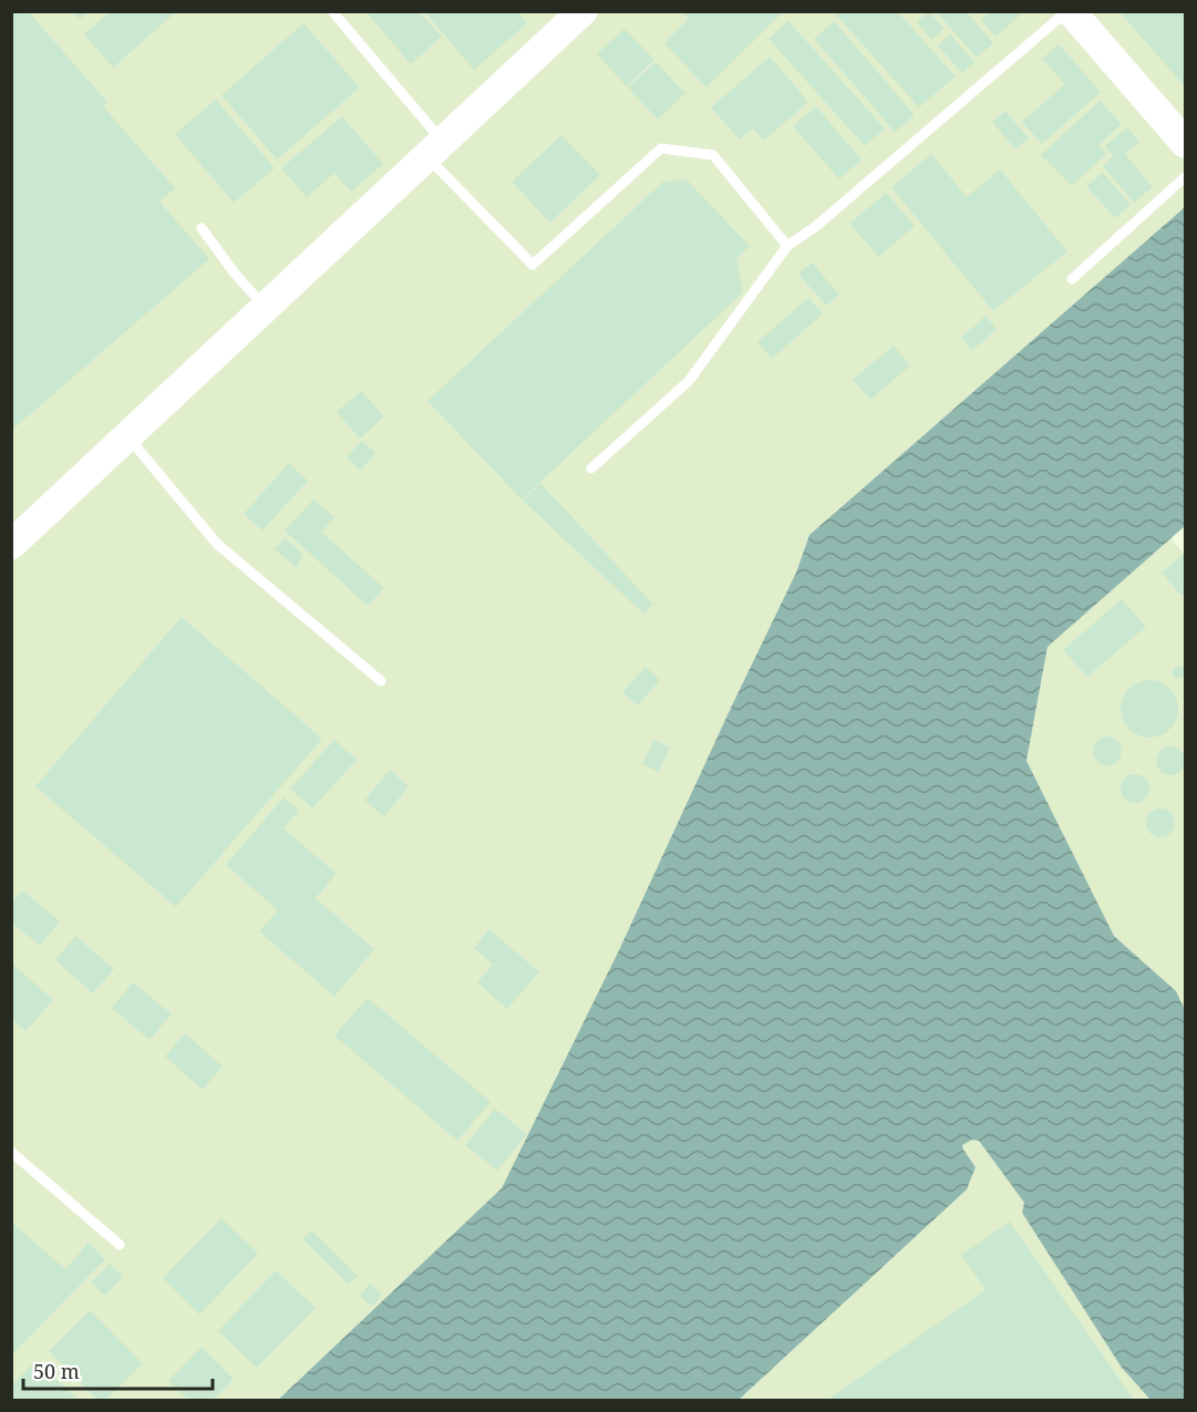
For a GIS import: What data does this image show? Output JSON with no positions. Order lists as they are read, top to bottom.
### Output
{
  "scale_bar": "50 m"
}
